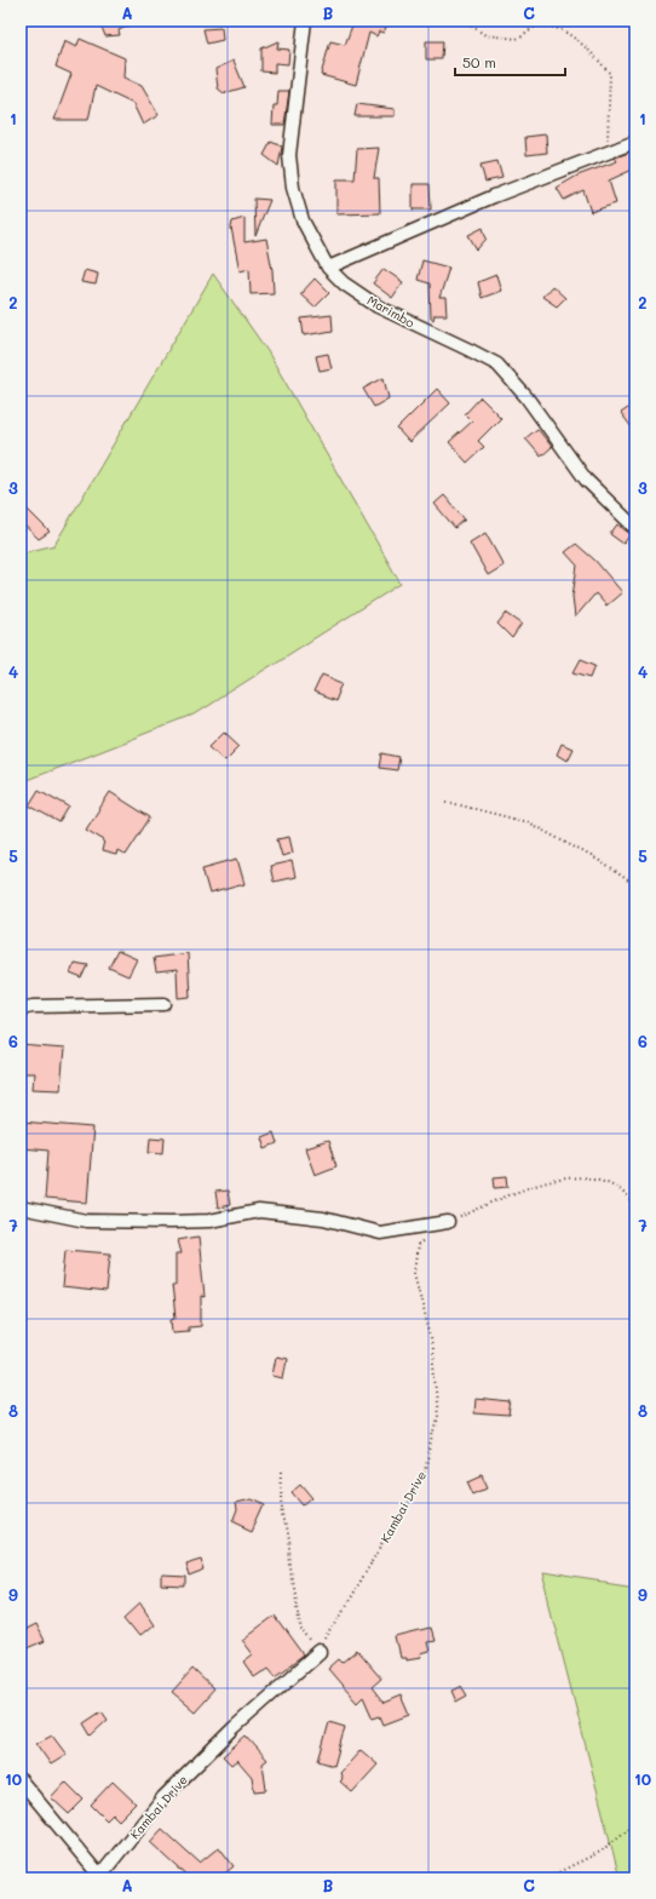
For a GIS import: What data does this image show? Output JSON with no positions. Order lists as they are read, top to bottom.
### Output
{
  "streets": {
    "street": ["Marimbo", "Kambai Drive"]
  },
  "scale_bar": "50 m",
  "grid": {
    "columns": ["A", "B", "C"],
    "rows": [
      "1",
      "2",
      "3",
      "4",
      "5",
      "6",
      "7",
      "8",
      "9",
      "10"
    ]
  }
}
